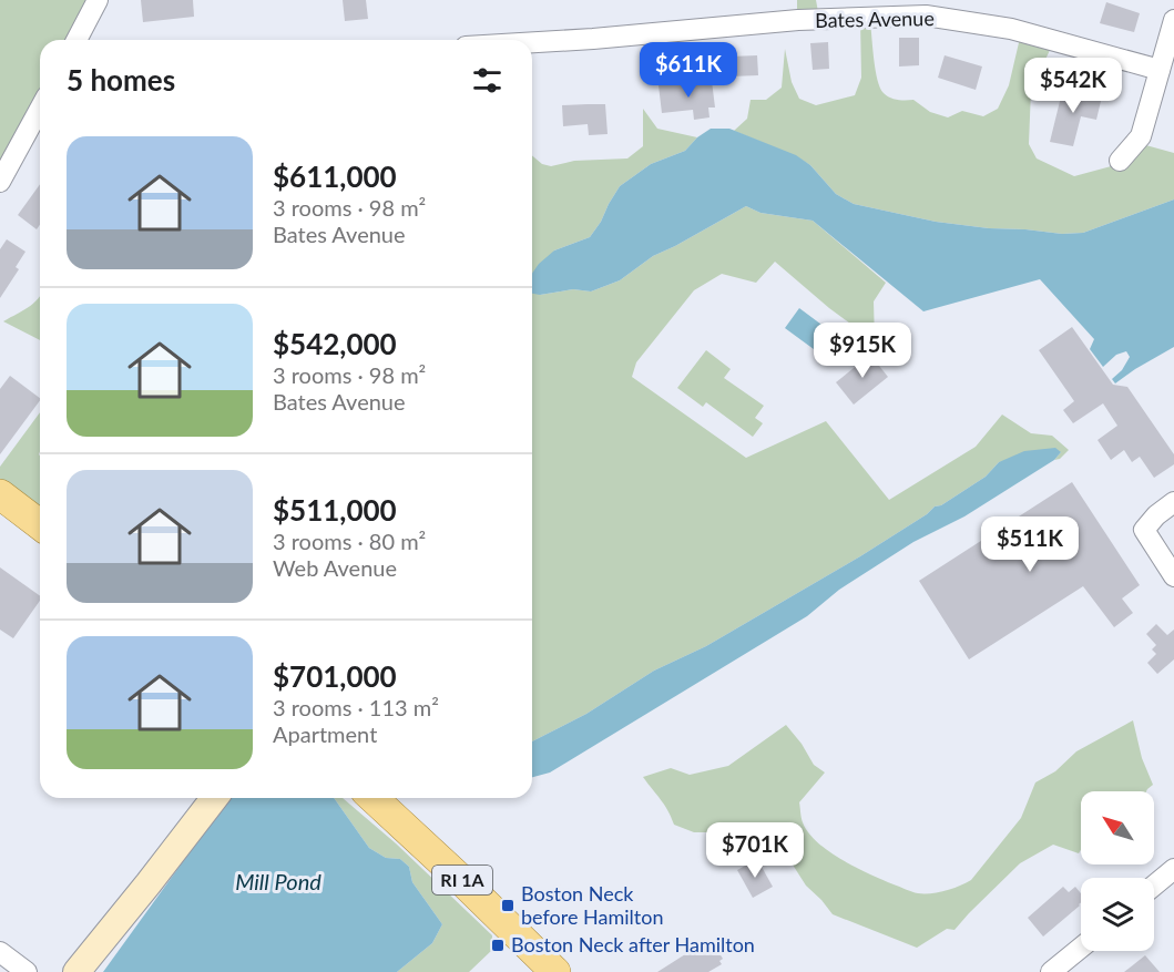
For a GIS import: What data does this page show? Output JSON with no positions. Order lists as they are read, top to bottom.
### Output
{
  "streets": {
    "main road": ["RI 1A"],
    "street": ["Bates Avenue"]
  },
  "water": ["Mill Pond"],
  "places": {
    "transit": ["Boston Neck before Hamilton", "Boston Neck after Hamilton"]
  },
  "north": "top left",
  "page": {
    "heading": "5 homes",
    "price": [
      "$611K",
      "$542K",
      "$915K",
      "$511K",
      "$701K"
    ],
    "list": [
      {
        "name": "$611,000",
        "note": "3 rooms · 98 m² · Bates Avenue"
      },
      {
        "name": "$542,000",
        "note": "3 rooms · 98 m² · Bates Avenue"
      },
      {
        "name": "$511,000",
        "note": "3 rooms · 80 m² · Web Avenue"
      },
      {
        "name": "$701,000",
        "note": "3 rooms · 113 m² · Apartment"
      }
    ]
  }
}
